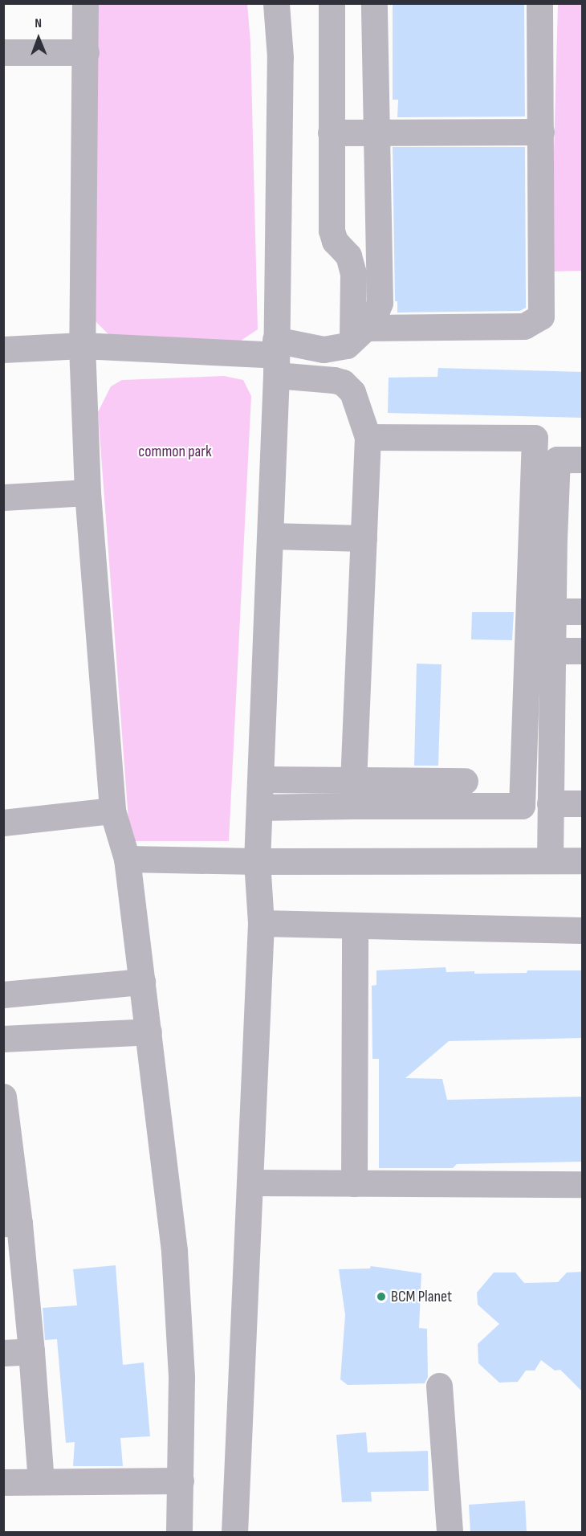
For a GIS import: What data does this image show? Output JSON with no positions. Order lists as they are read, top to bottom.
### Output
{
  "parks": ["common park"],
  "places": ["BCM Planet"],
  "north": "top"
}
